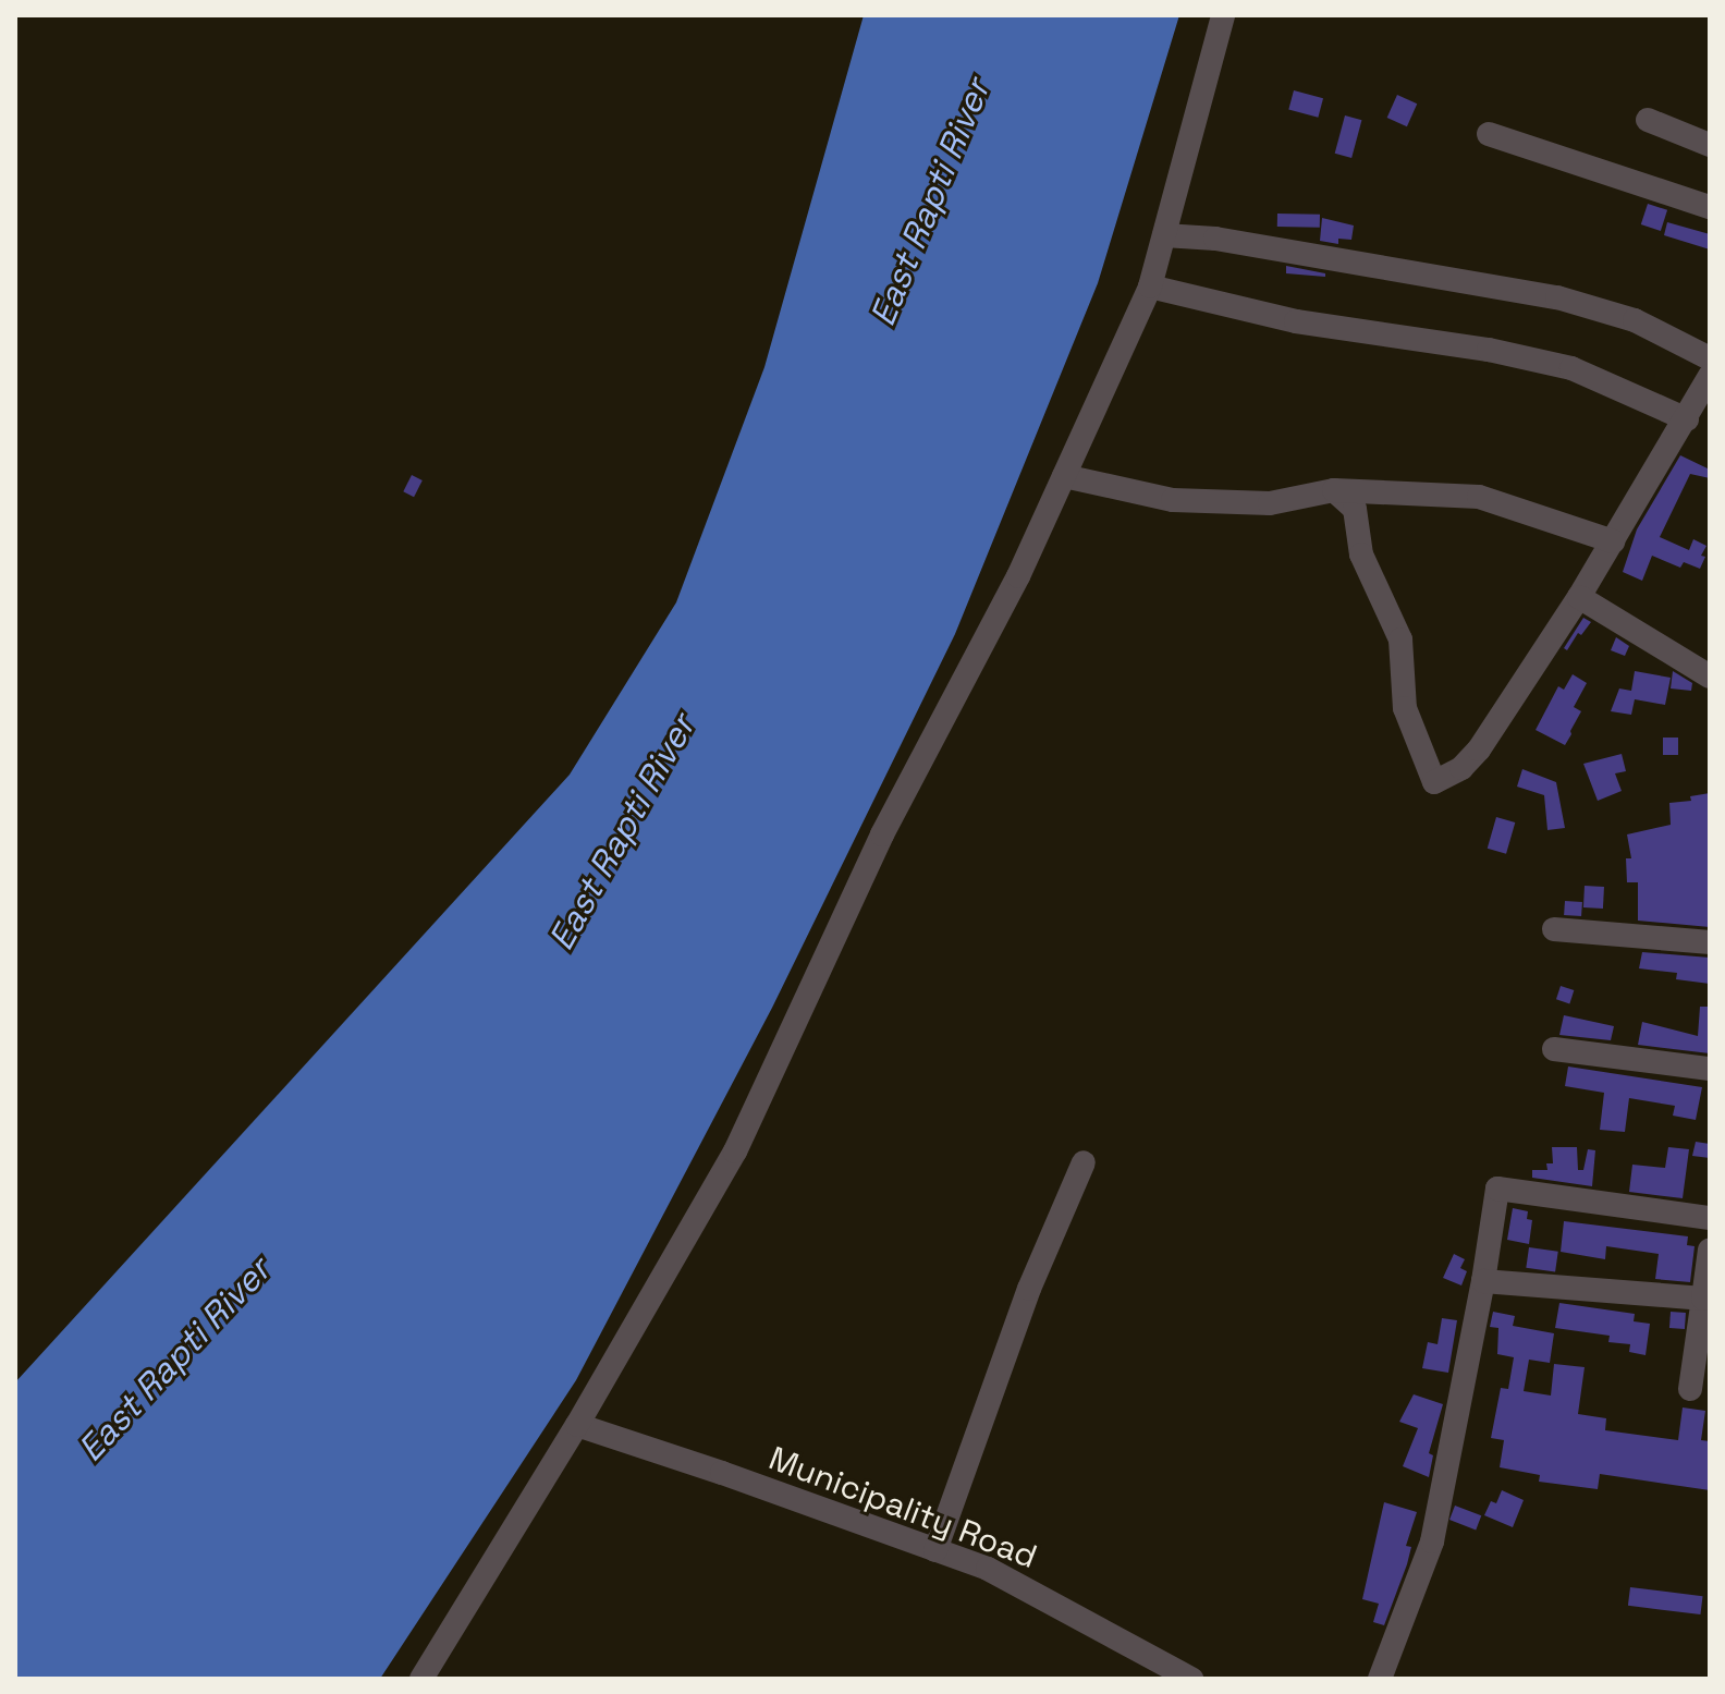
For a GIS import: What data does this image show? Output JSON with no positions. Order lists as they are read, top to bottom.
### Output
{
  "streets": {
    "street": ["Municipality Road"]
  },
  "water": ["East Rapti River"]
}
